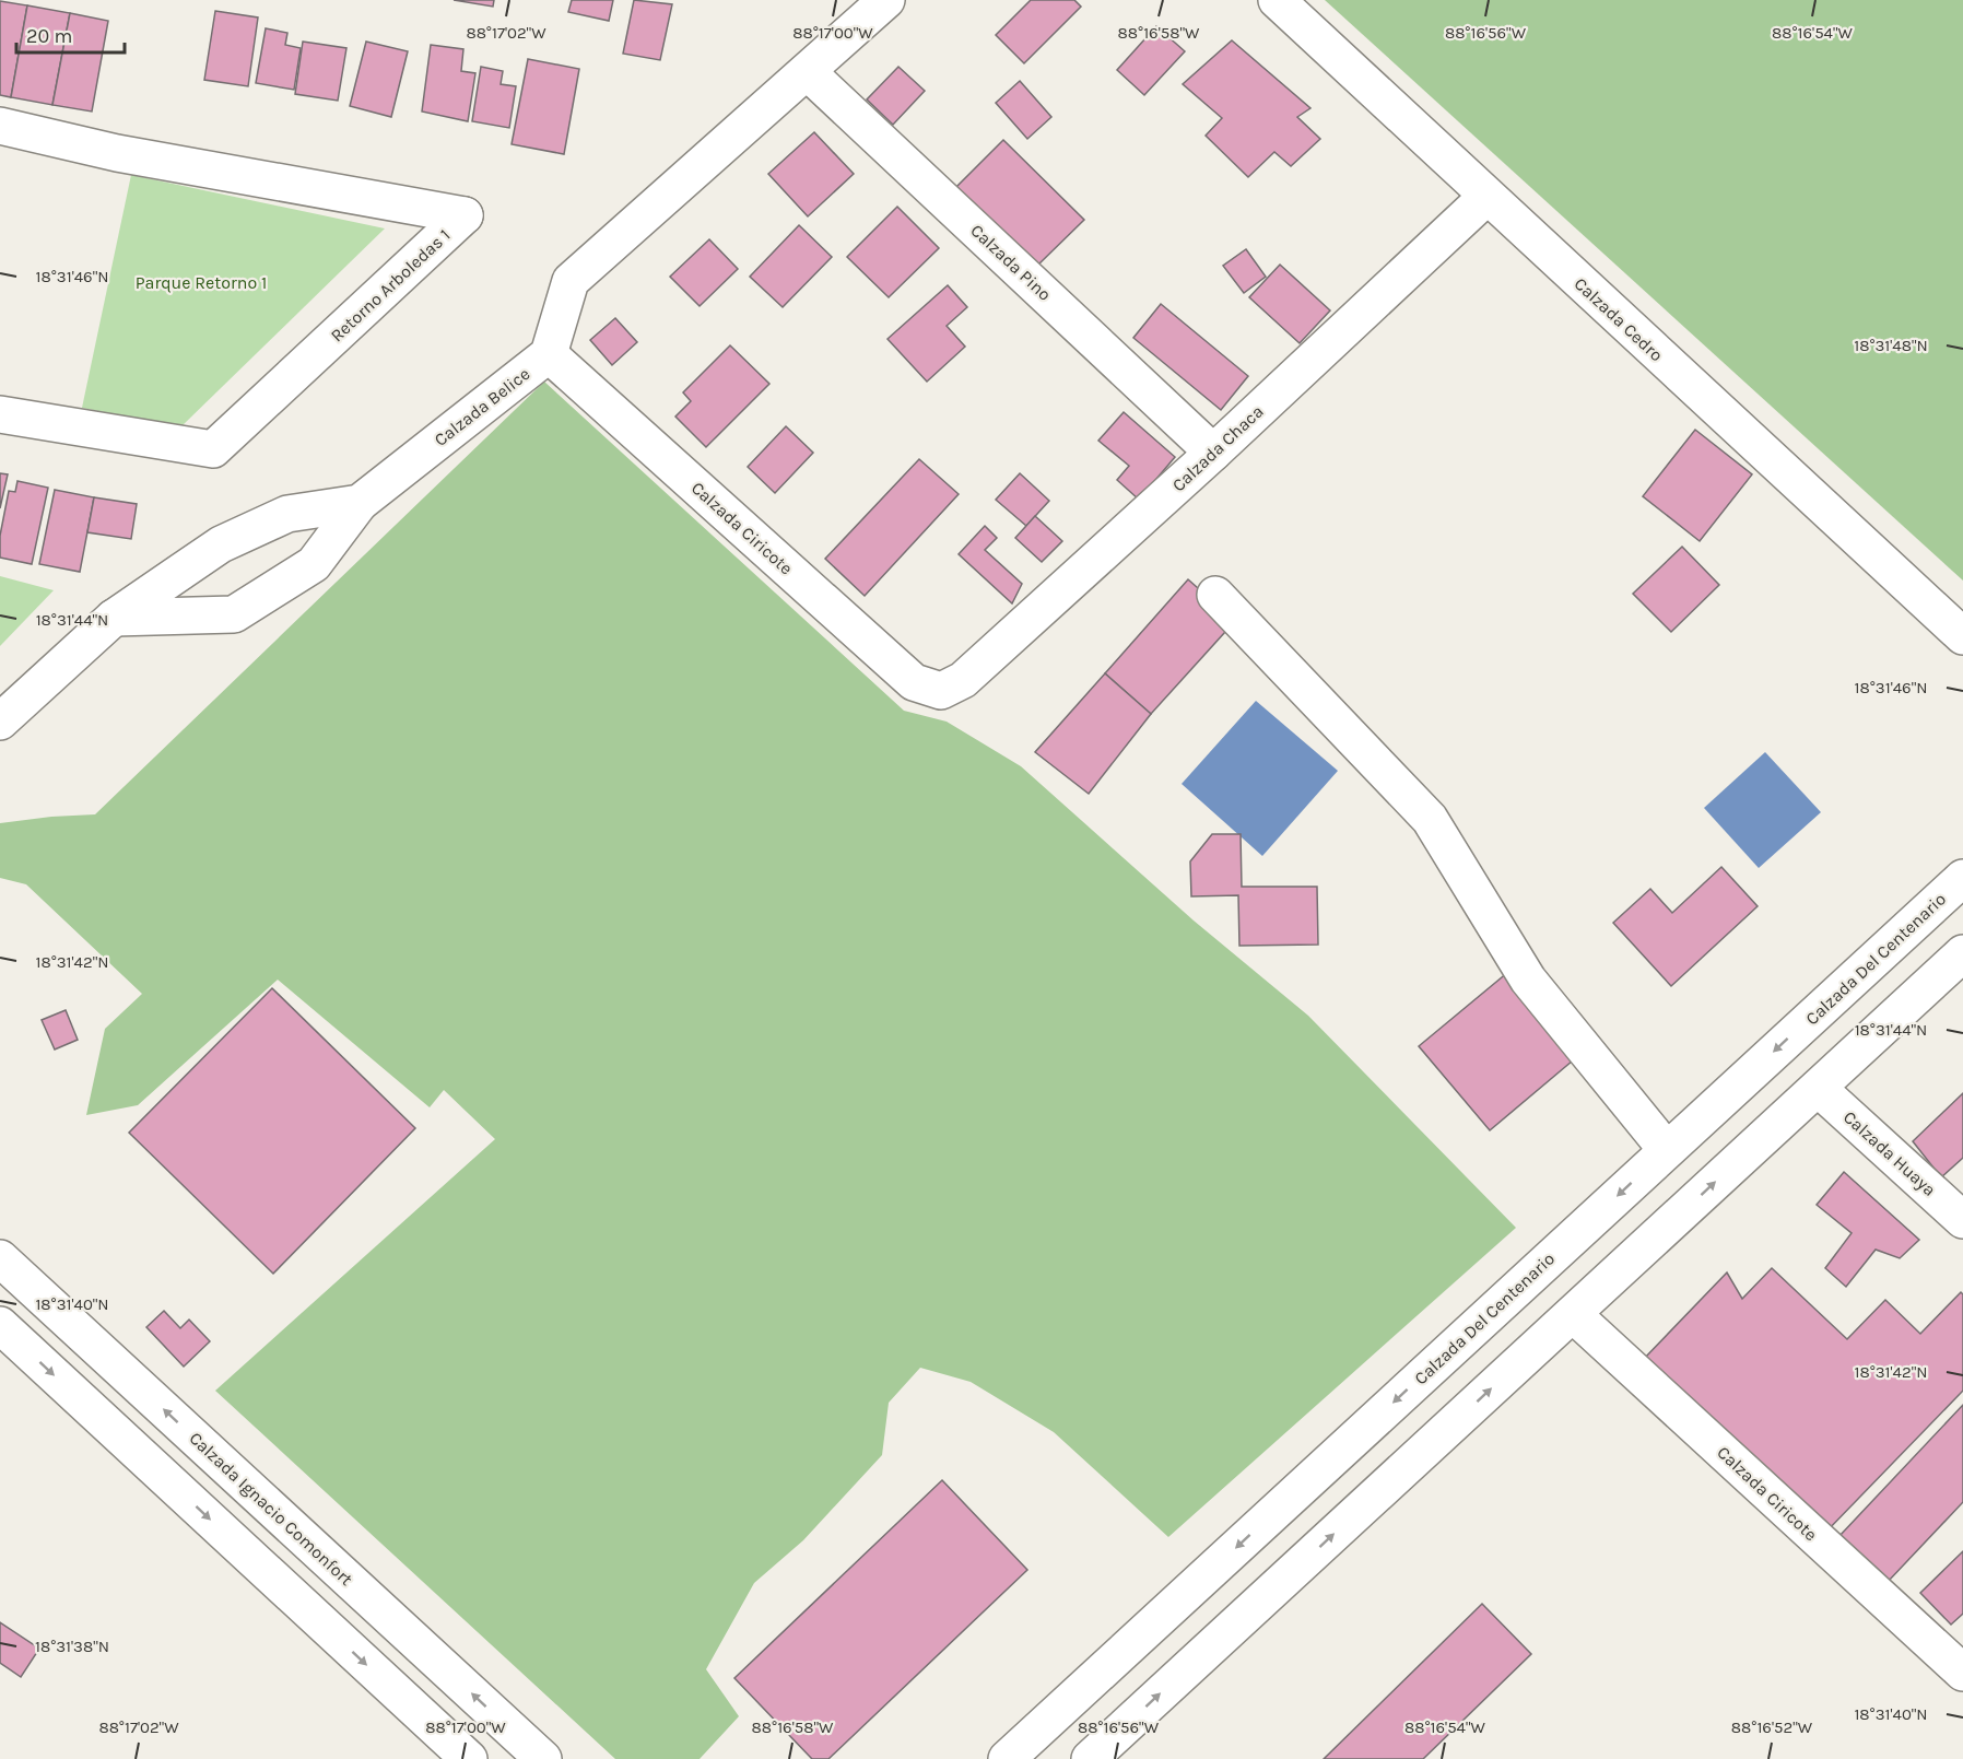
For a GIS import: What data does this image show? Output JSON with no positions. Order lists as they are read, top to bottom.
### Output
{
  "streets": {
    "street": [
      "Calzada Pino",
      "Retorno Arboledas 1",
      "Calzada Cedro",
      "Calzada Belice",
      "Calzada Chaca",
      "Calzada Ciricote",
      "Calzada Del Centenario",
      "Calzada Huaya",
      "Calzada Ignacio Comonfort"
    ]
  },
  "crossings": [
    ["Calzada Pino", "Calzada Belice"],
    ["Calzada Pino", "Calzada Chaca"],
    ["Calzada Cedro", "Calzada Chaca"],
    ["Calzada Belice", "Calzada Ciricote"],
    ["Calzada Chaca", "Calzada Ciricote"]
  ],
  "parks": ["Parque Retorno 1"],
  "scale_bar": "20 m",
  "coordinates": [
    "88°17'02\"W",
    "88°17'00\"W",
    "88°16'58\"W",
    "88°16'56\"W",
    "88°16'54\"W",
    "18°31'46\"N",
    "18°31'48\"N",
    "18°31'44\"N",
    "18°31'42\"N",
    "18°31'40\"N",
    "18°31'38\"N",
    "88°16'52\"W"
  ]
}
